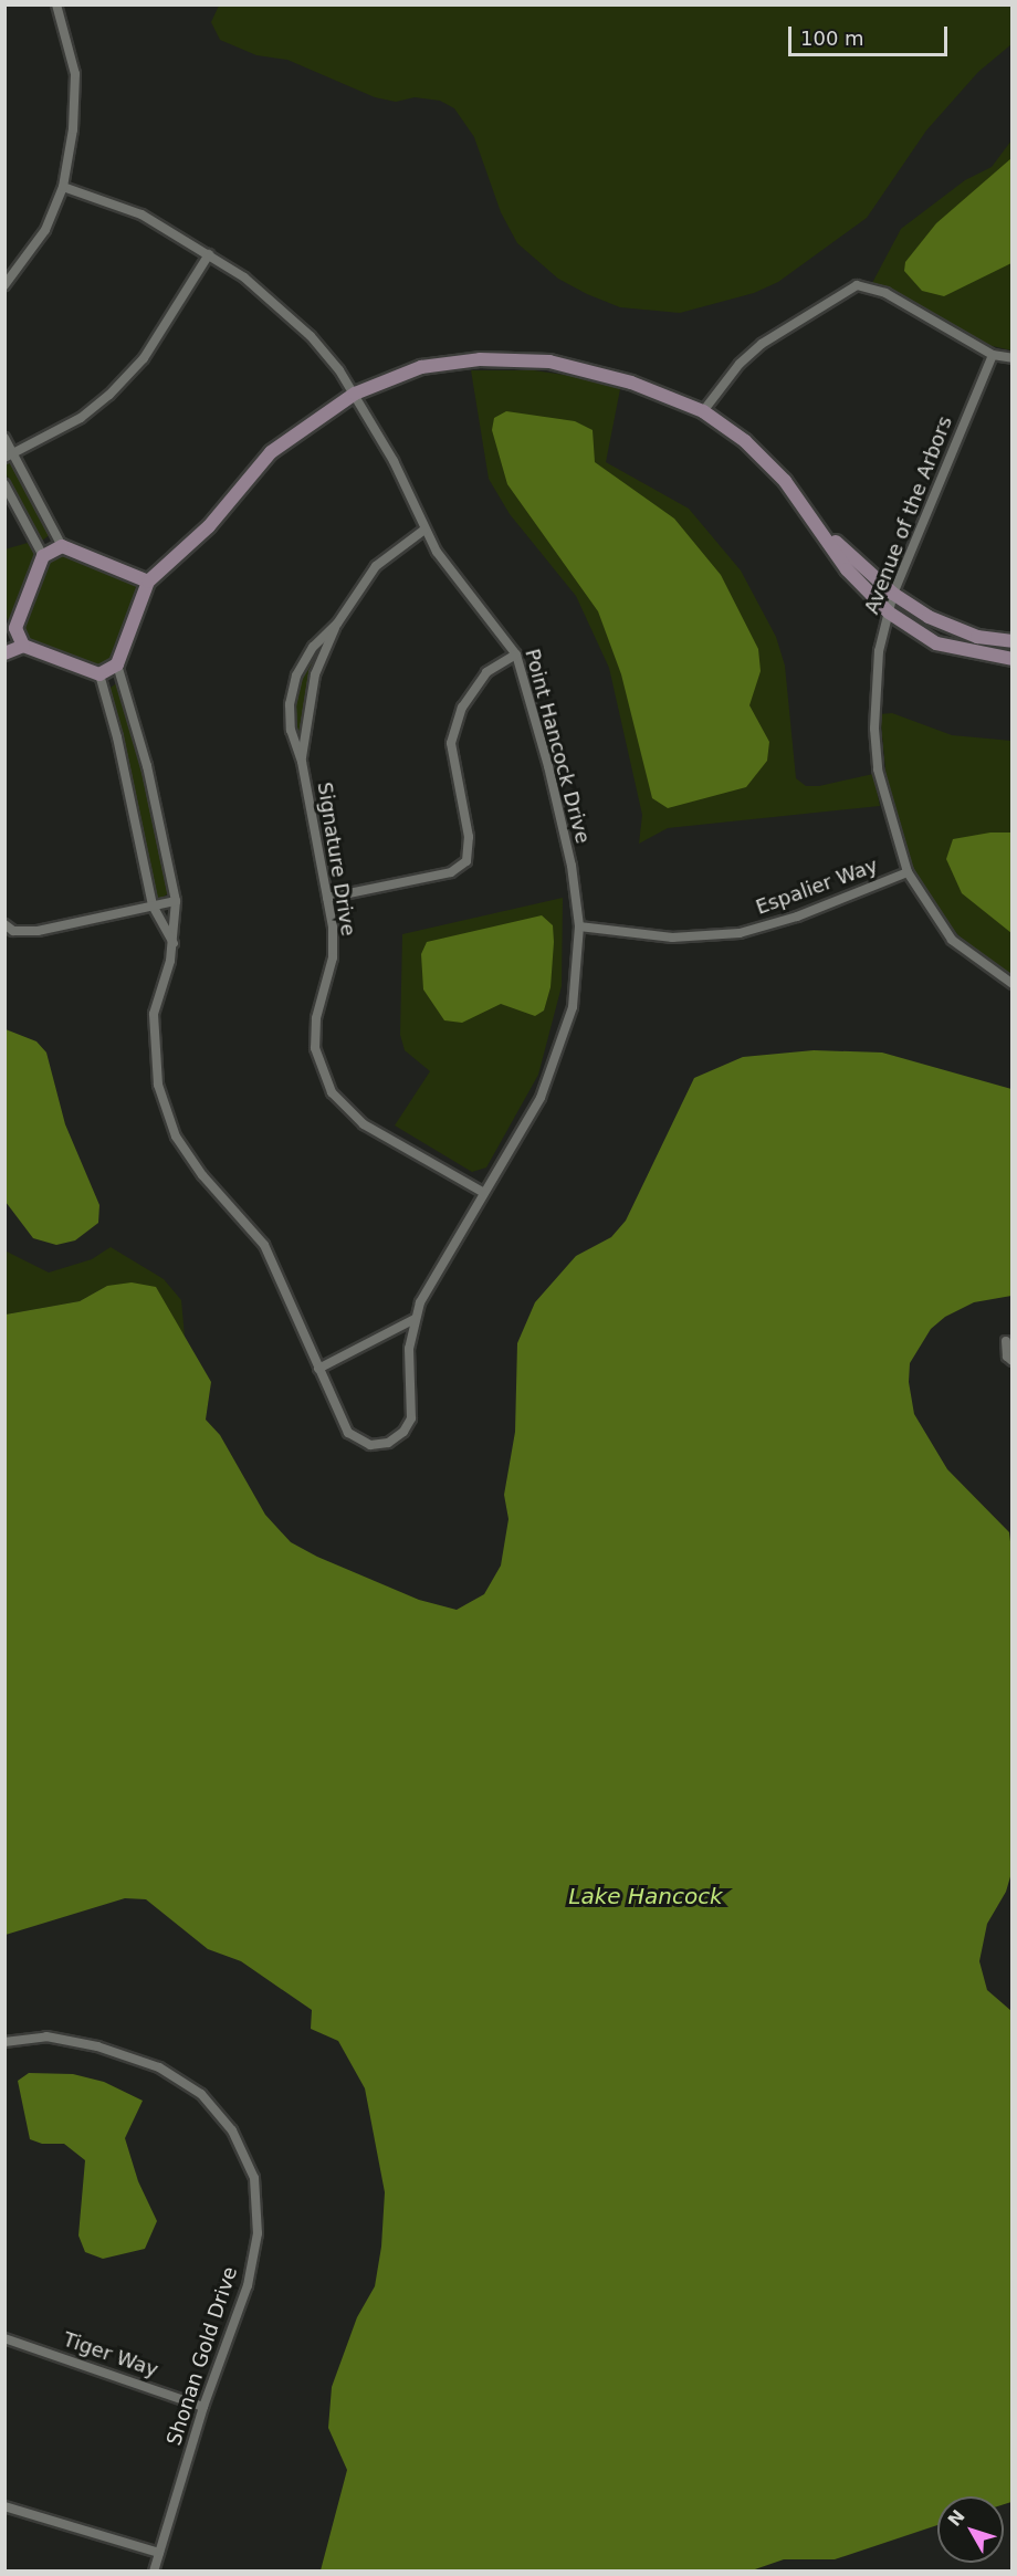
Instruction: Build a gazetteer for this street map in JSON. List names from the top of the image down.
{
  "streets": {
    "street": [
      "Avenue of the Arbors",
      "Point Hancock Drive",
      "Signature Drive",
      "Espalier Way",
      "Tiger Way",
      "Shonan Gold Drive"
    ]
  },
  "crossings": [
    ["Avenue of the Arbors", "Espalier Way"],
    ["Point Hancock Drive", "Signature Drive"],
    ["Point Hancock Drive", "Espalier Way"],
    ["Tiger Way", "Shonan Gold Drive"]
  ],
  "water": ["Lake Hancock"],
  "scale_bar": "100 m",
  "north": "top left"
}
